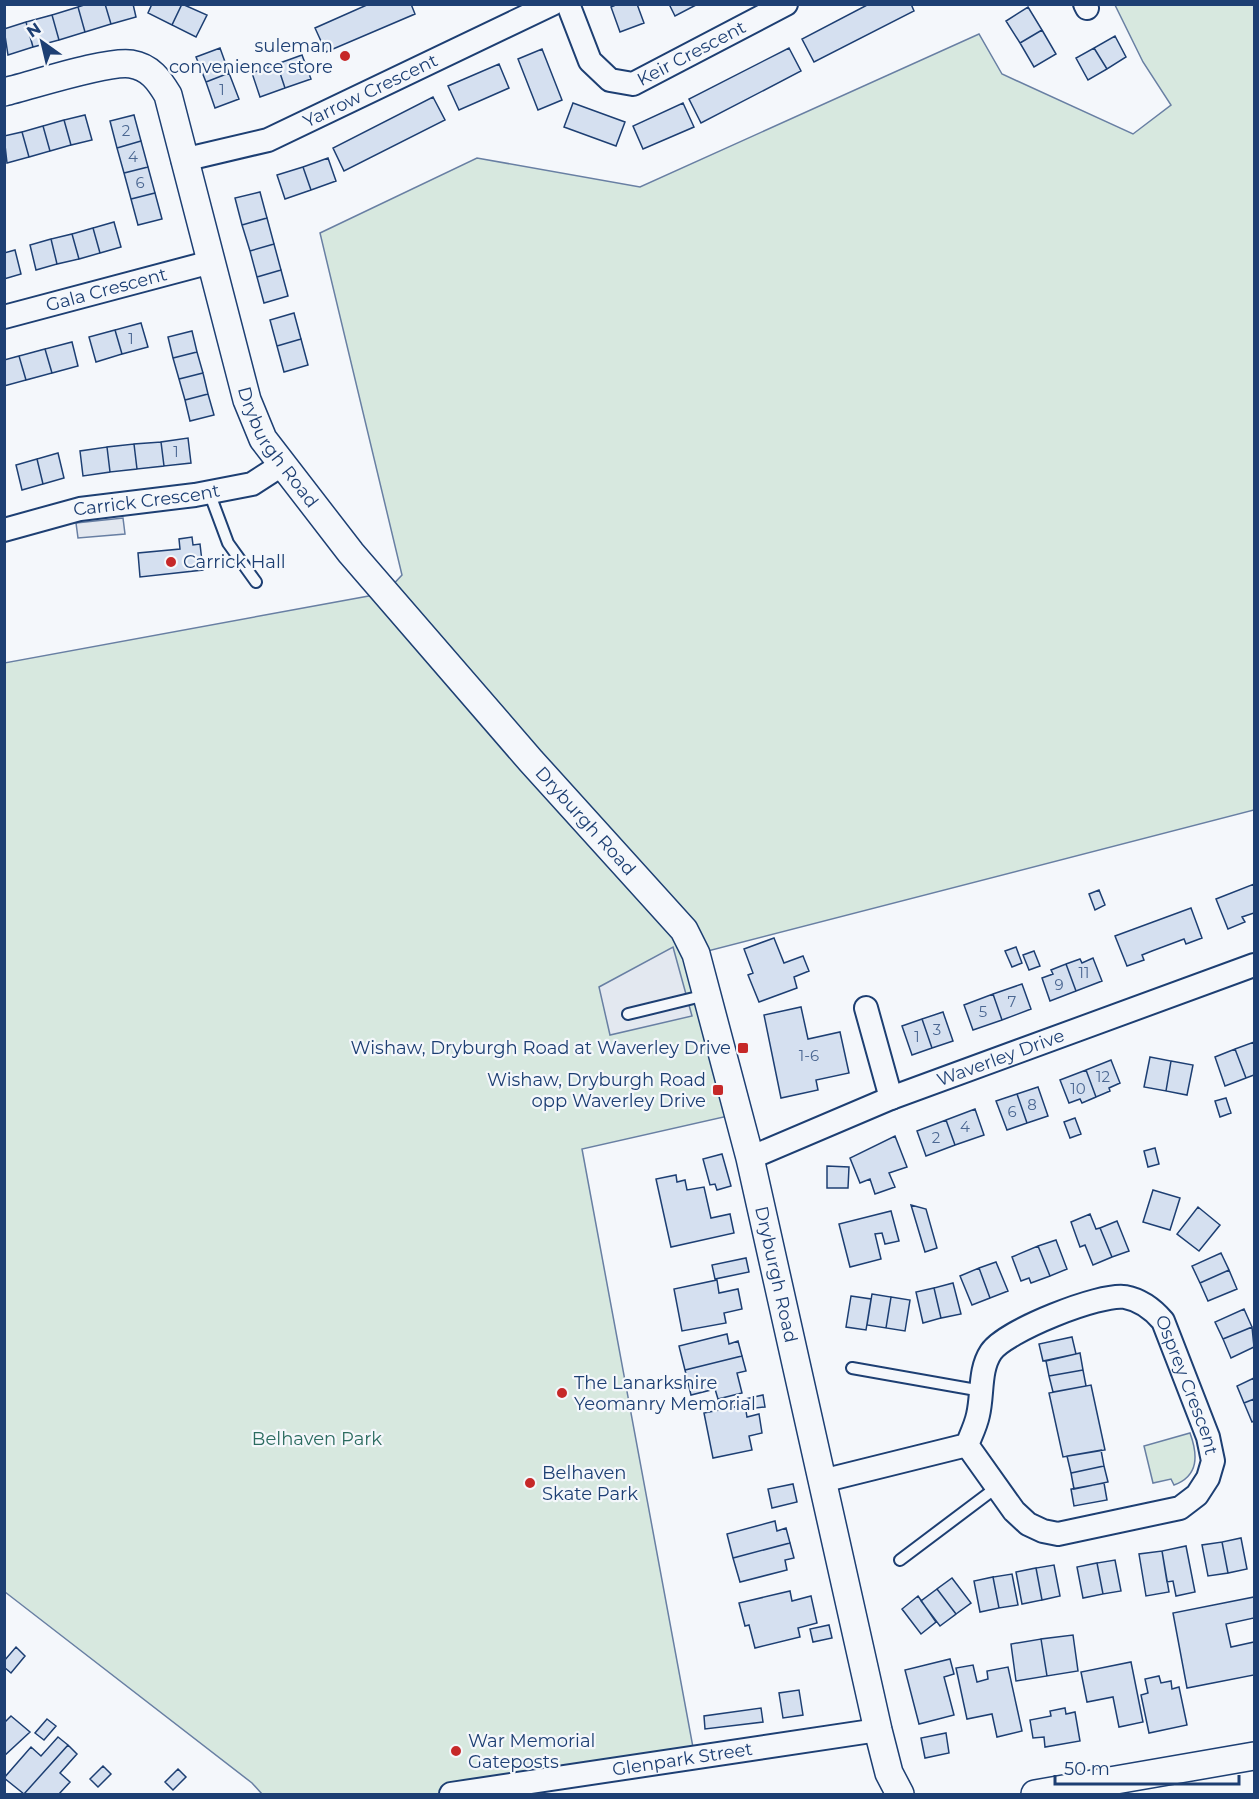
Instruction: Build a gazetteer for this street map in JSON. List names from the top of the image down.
{
  "streets": {
    "street": [
      "Keir Crescent",
      "Yarrow Crescent",
      "Gala Crescent",
      "Dryburgh Road",
      "Carrick Crescent",
      "Waverley Drive",
      "Osprey Crescent",
      "Glenpark Street"
    ]
  },
  "crossings": [
    ["Yarrow Crescent", "Dryburgh Road"],
    ["Gala Crescent", "Dryburgh Road"],
    ["Dryburgh Road", "Carrick Crescent"],
    ["Dryburgh Road", "Waverley Drive"],
    ["Dryburgh Road", "Glenpark Street"]
  ],
  "parks": ["Belhaven Park"],
  "places": {
    "other": [
      "suleman convenience store",
      "Carrick Hall",
      "The Lanarkshire Yeomanry Memorial",
      "Belhaven Skate Park",
      "War Memorial Gateposts"
    ],
    "transit": ["Wishaw, Dryburgh Road at Waverley Drive", "Wishaw, Dryburgh Road opp Waverley Drive"]
  },
  "house_numbers": [
    "1",
    "2",
    "4",
    "6",
    "1",
    "1",
    "11",
    "9",
    "7",
    "5",
    "3",
    "1",
    "1-6",
    "12",
    "10",
    "8",
    "6",
    "4",
    "2"
  ],
  "scale_bar": "50 m",
  "north": "top left"
}
